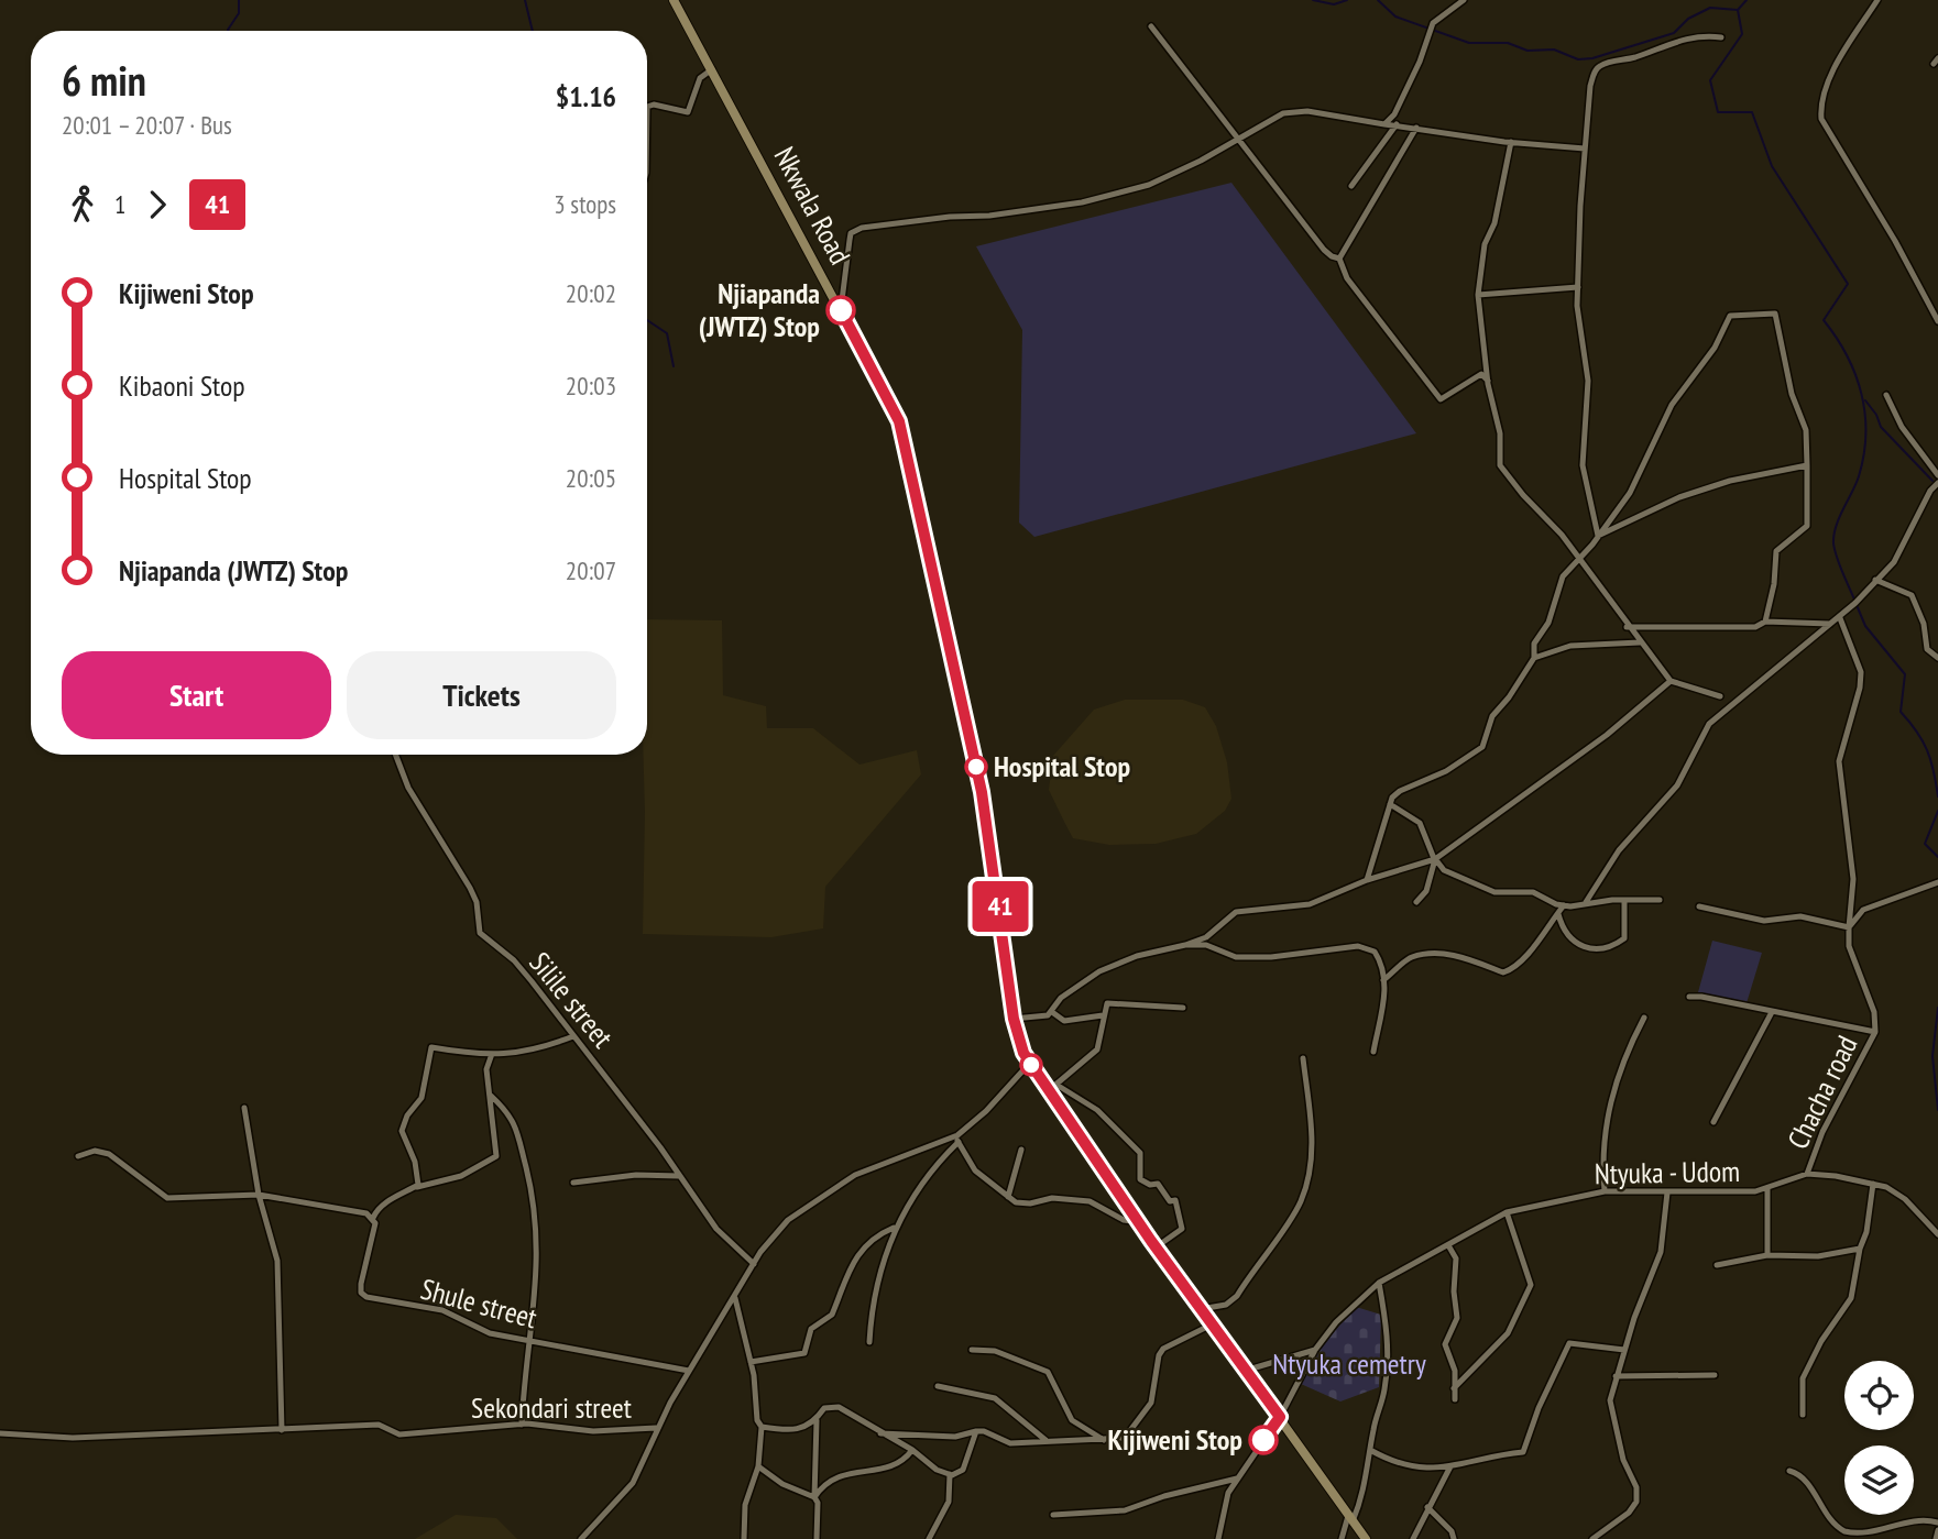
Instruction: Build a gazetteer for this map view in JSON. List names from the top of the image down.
{
  "streets": {
    "street": [
      "Nkwala Road",
      "Silile street",
      "Chacha road",
      "Ntyuka - Udom",
      "Shule street",
      "Sekondari street"
    ]
  },
  "crossings": [
    ["Nkwala Road", "Ntyuka - Udom"],
    ["Chacha road", "Ntyuka - Udom"]
  ],
  "parks": ["Ntyuka cemetry"],
  "places": ["Njiapanda (JWTZ) Stop", "Hospital Stop", "Kijiweni Stop"],
  "lines": ["bus line 41"],
  "page": {
    "on_map": "41",
    "heading": ["6 min", "20:01 – 20:07 · Bus", "$1.16"],
    "legs": ["1", "41", "3 stops"],
    "list": [
      {
        "name": "Kijiweni Stop",
        "value": "20:02"
      },
      {
        "name": "Kibaoni Stop",
        "value": "20:03"
      },
      {
        "name": "Hospital Stop",
        "value": "20:05"
      },
      {
        "name": "Njiapanda (JWTZ) Stop",
        "value": "20:07"
      }
    ],
    "buttons": ["Start", "Tickets"]
  }
}
